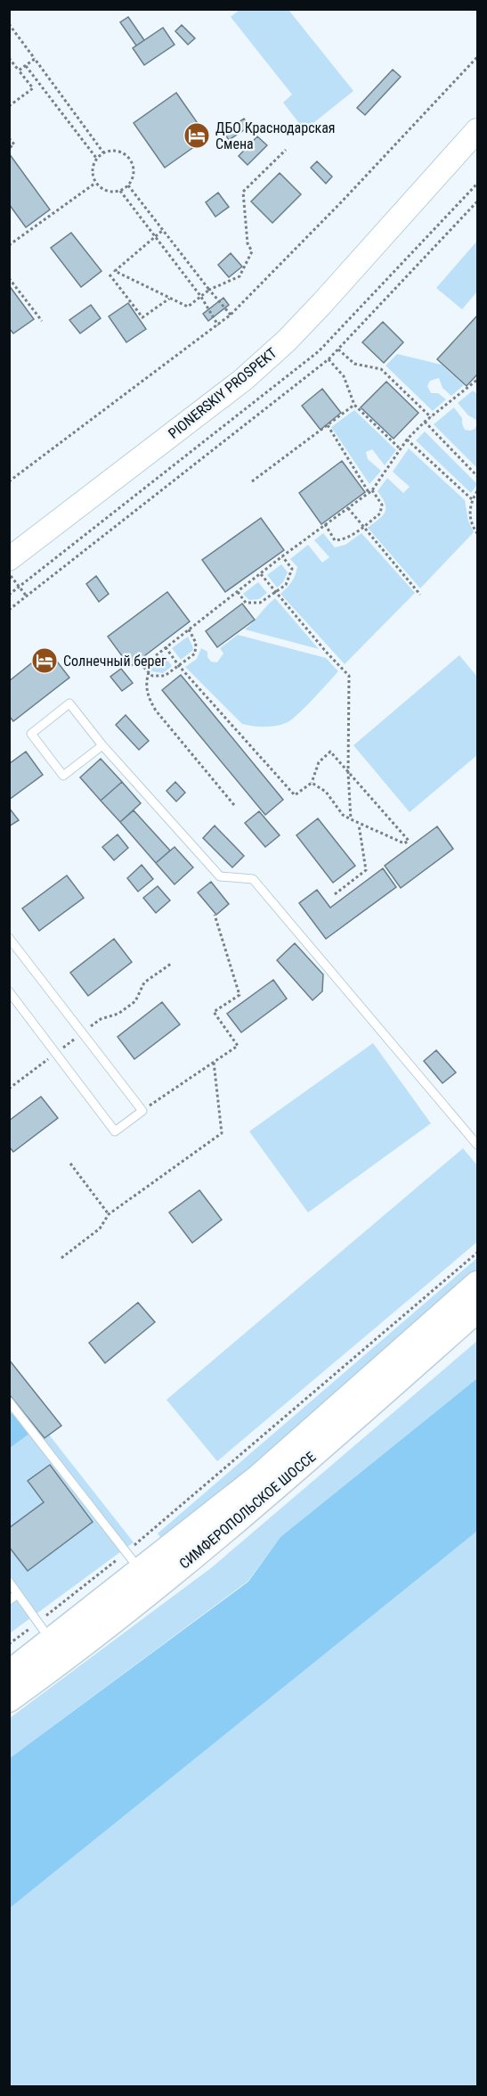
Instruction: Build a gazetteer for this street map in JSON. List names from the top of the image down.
{
  "streets": {
    "main road": ["СИМФЕРОПОЛЬСКОЕ ШОССЕ"],
    "street": ["PIONERSKIY PROSPEKT"]
  },
  "places": {
    "hotel": ["ДБО Краснодарская Смена", "Солнечный берег"]
  }
}
